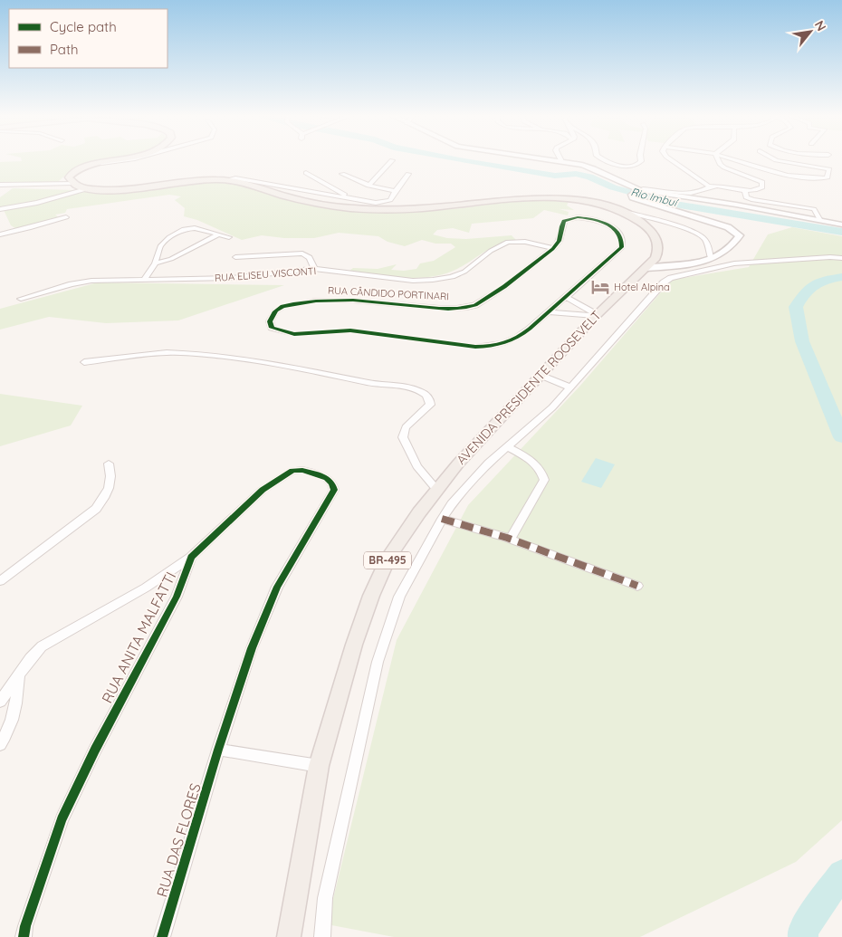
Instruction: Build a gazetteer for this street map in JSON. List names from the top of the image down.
{
  "streets": {
    "main road": ["AVENIDA PRESIDENTE ROOSEVELT", "BR-495"],
    "street": [
      "RUA ELISEU VISCONTI",
      "RUA CÂNDIDO PORTINARI",
      "RUA ANITA MALFATTI",
      "RUA DAS FLORES"
    ]
  },
  "crossings": [
    ["RUA ELISEU VISCONTI", "RUA CÂNDIDO PORTINARI"],
    ["RUA ANITA MALFATTI", "RUA DAS FLORES"]
  ],
  "water": ["Rio Imbuí"],
  "places": {
    "hotel": ["Hotel Alpina"]
  },
  "legend": ["Cycle path", "Path"],
  "north": "top right"
}
